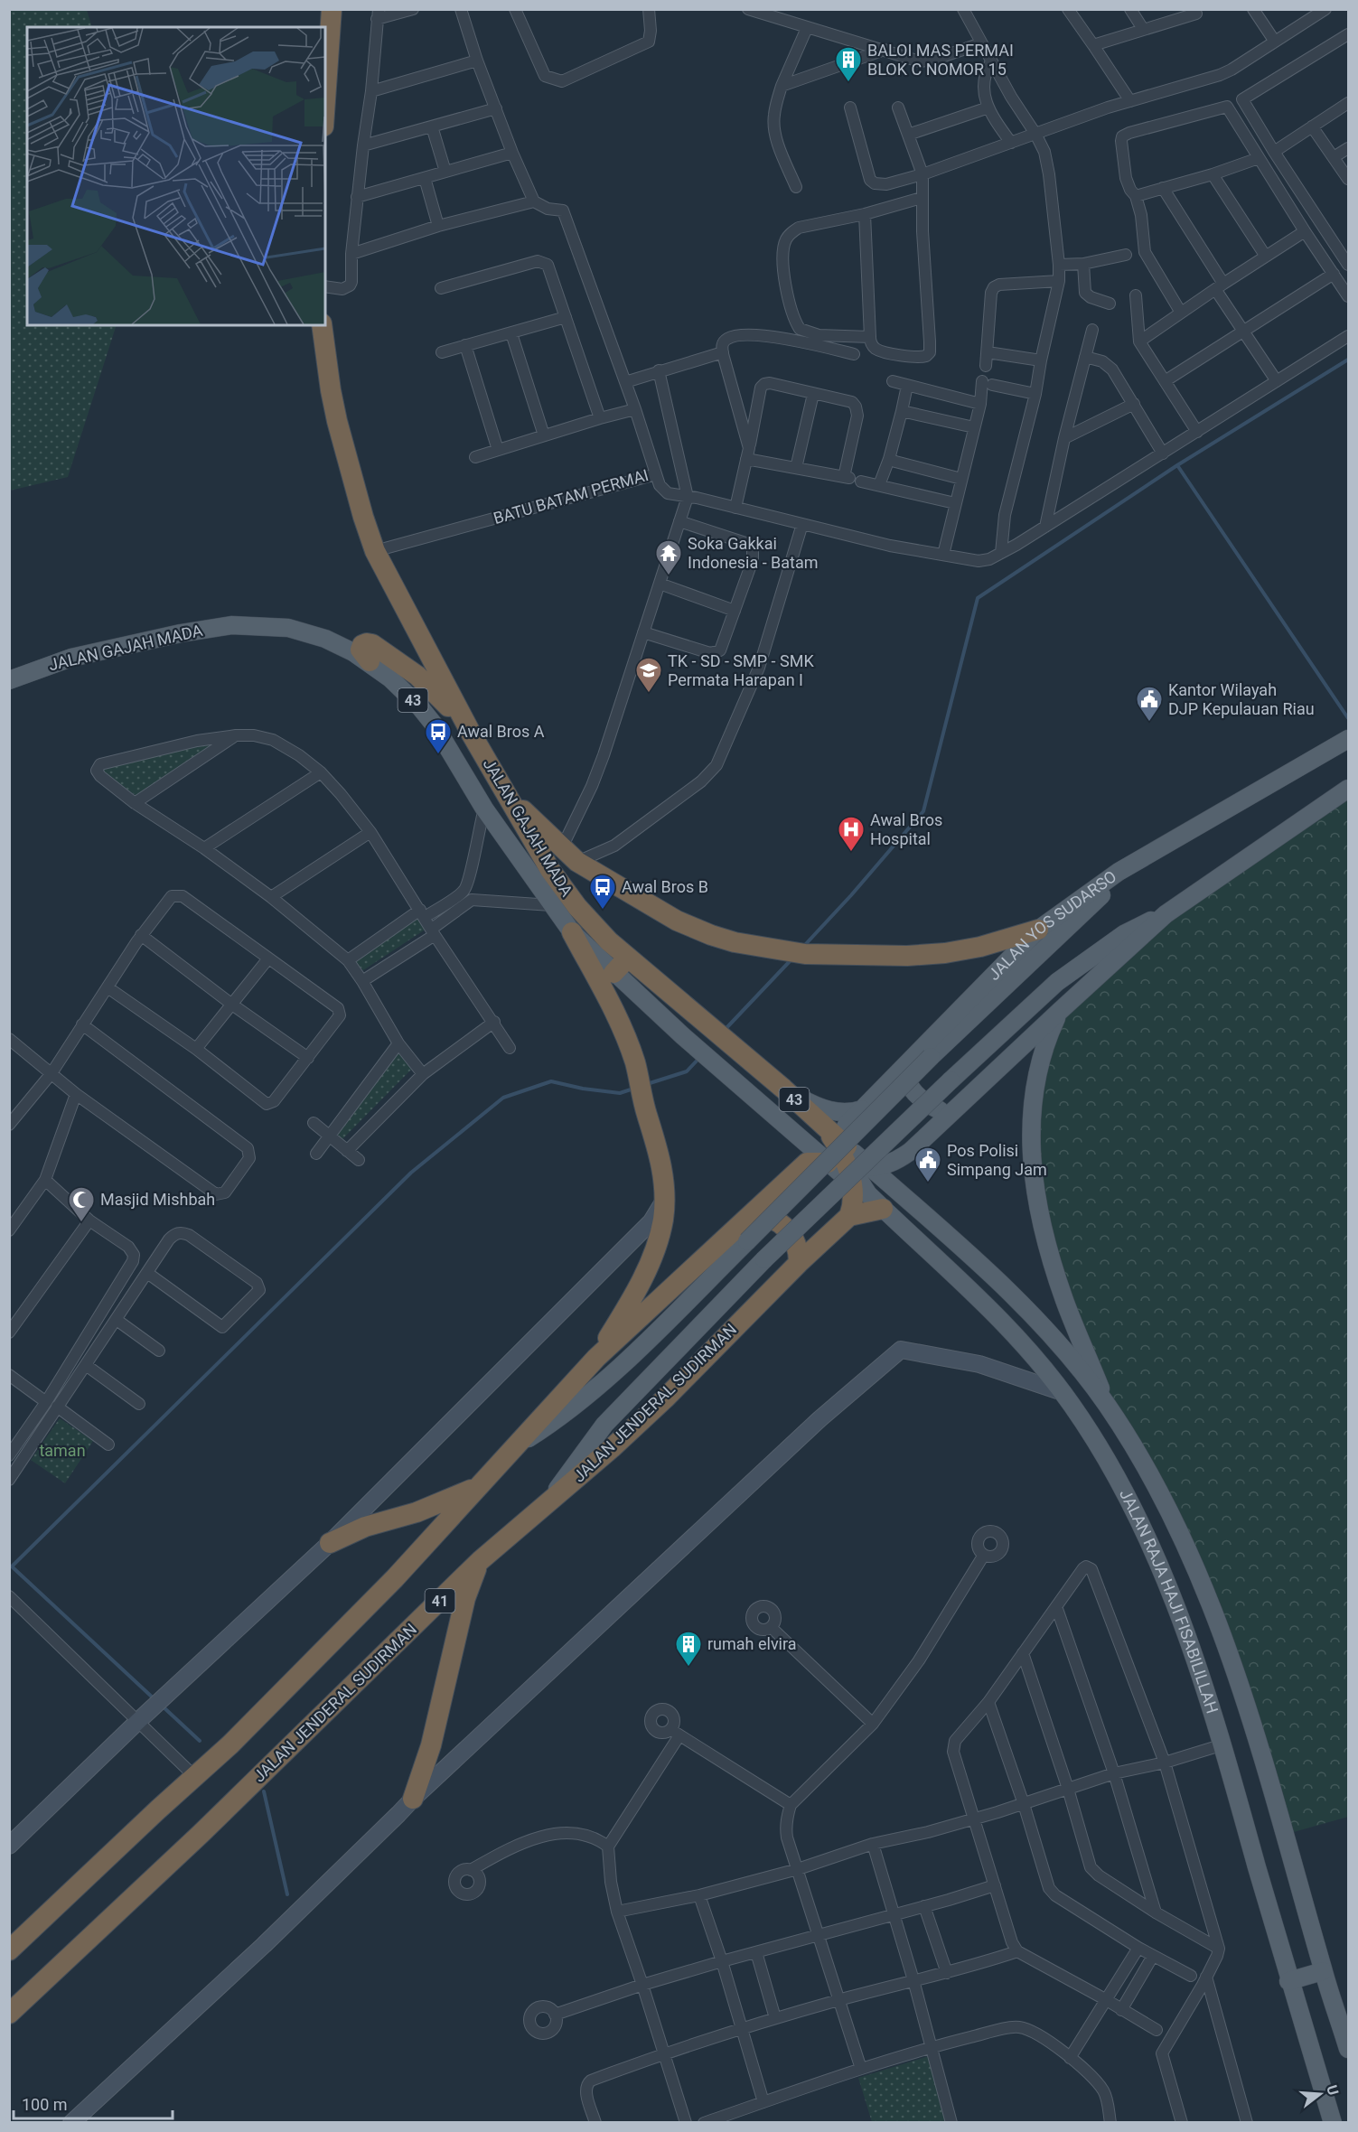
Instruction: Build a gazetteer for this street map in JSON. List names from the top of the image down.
{
  "streets": {
    "highway": [
      "JALAN GAJAH MADA",
      "43",
      "JALAN JENDERAL SUDIRMAN",
      "41"
    ],
    "main road": ["JALAN YOS SUDARSO", "JALAN RAJA HAJI FISABILILLAH"],
    "street": ["BATU BATAM PERMAI"]
  },
  "crossings": [
    ["BATU BATAM PERMAI", "JALAN GAJAH MADA"],
    ["JALAN GAJAH MADA", "JALAN YOS SUDARSO"],
    ["JALAN GAJAH MADA", "JALAN RAJA HAJI FISABILILLAH"],
    ["JALAN YOS SUDARSO", "JALAN RAJA HAJI FISABILILLAH"]
  ],
  "parks": ["taman"],
  "places": {
    "building": ["BALOI MAS PERMAI BLOK C NOMOR 15", "rumah elvira"],
    "temple": ["Soka Gakkai Indonesia - Batam"],
    "school or university": ["TK - SD - SMP - SMK Permata Harapan I"],
    "public building": ["Kantor Wilayah DJP Kepulauan Riau", "Pos Polisi Simpang Jam"],
    "bus stop": ["Awal Bros A", "Awal Bros B"],
    "hospital": ["Awal Bros Hospital"],
    "mosque": ["Masjid Mishbah"]
  },
  "scale_bar": "100 m",
  "north": "right"
}
